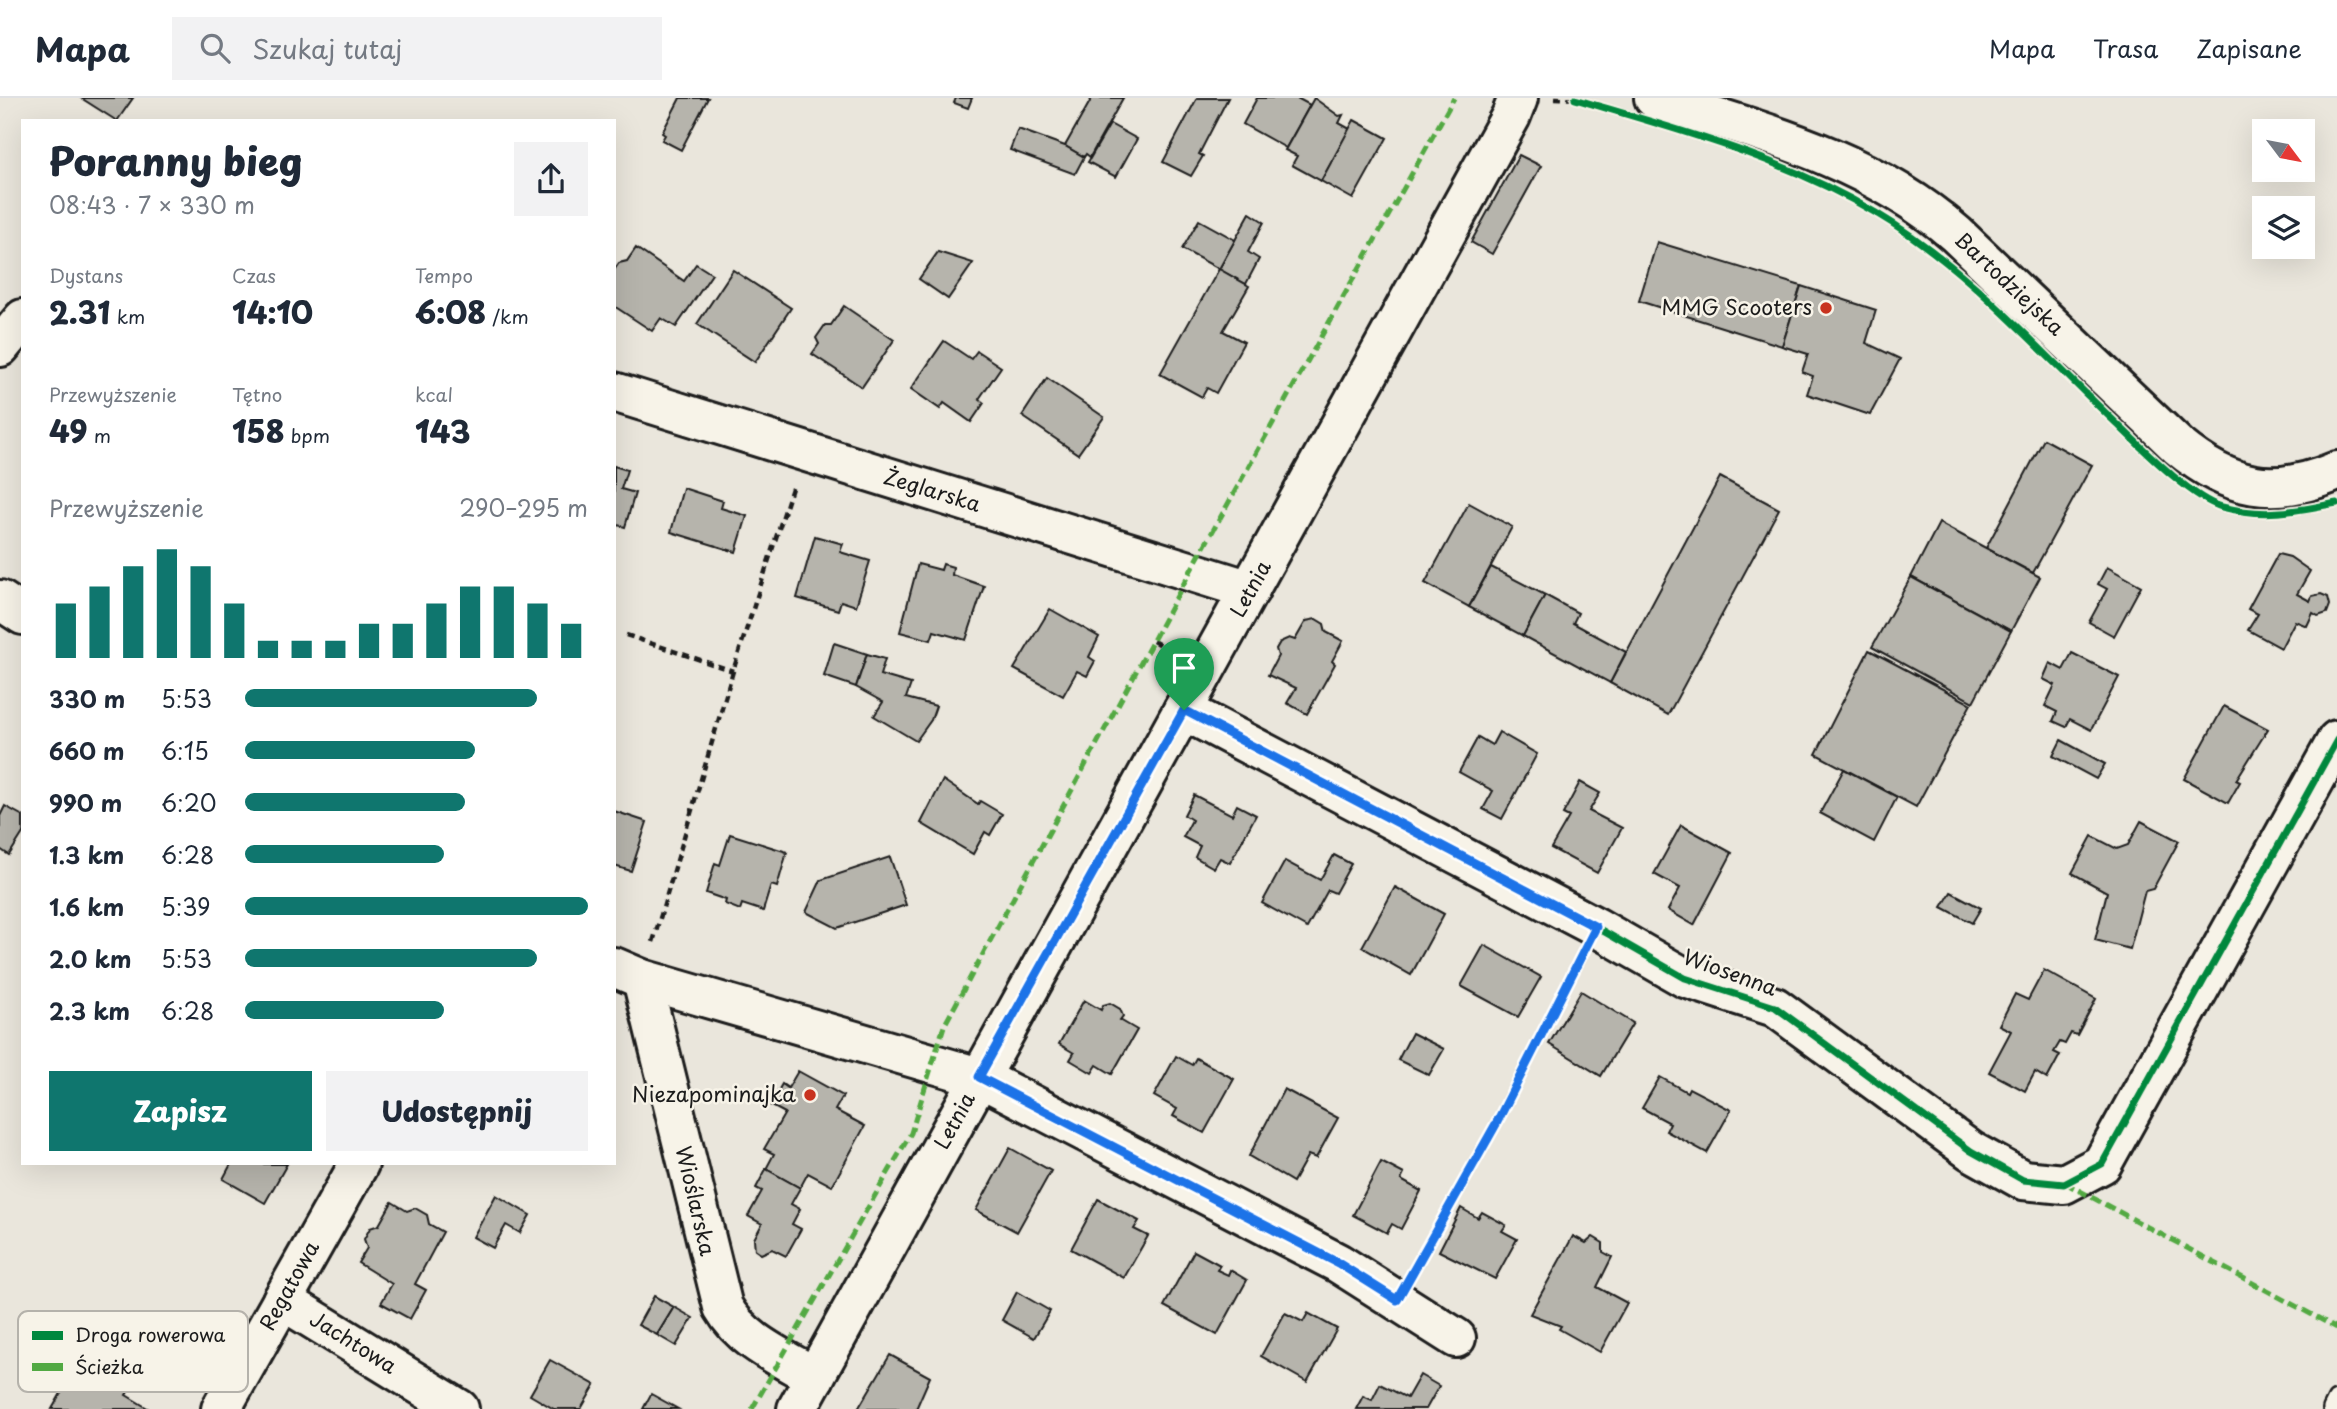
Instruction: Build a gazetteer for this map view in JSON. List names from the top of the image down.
{
  "streets": {
    "street": [
      "Bartodziejska",
      "Żeglarska",
      "Letnia",
      "Wiosenna",
      "Wioślarska",
      "Regatowa",
      "Jachtowa"
    ]
  },
  "crossings": [
    ["Żeglarska", "Letnia"],
    ["Letnia", "Wiosenna"],
    ["Letnia", "Wioślarska"],
    ["Regatowa", "Jachtowa"]
  ],
  "places": ["MMG Scooters", "Niezapominajka"],
  "legend": ["Droga rowerowa", "Ścieżka"],
  "north": "bottom right",
  "page": {
    "header": "Mapa",
    "search": "Szukaj tutaj",
    "nav": ["Mapa", "Trasa", "Zapisane"],
    "heading": ["Poranny bieg", "08:43 · 7 × 330 m"],
    "stats": [
      ["Dystans", "2.31 km"],
      ["Czas", "14:10"],
      ["Tempo", "6:08 /km"],
      ["Przewyższenie", "49 m"],
      ["Tętno", "158 bpm"],
      ["kcal", "143"]
    ],
    "chart": ["Przewyższenie", "290–295 m"],
    "list": [
      {
        "name": "330 m",
        "note": "5:53"
      },
      {
        "name": "660 m",
        "note": "6:15"
      },
      {
        "name": "990 m",
        "note": "6:20"
      },
      {
        "name": "1.3 km",
        "note": "6:28"
      },
      {
        "name": "1.6 km",
        "note": "5:39"
      },
      {
        "name": "2.0 km",
        "note": "5:53"
      },
      {
        "name": "2.3 km",
        "note": "6:28"
      }
    ],
    "buttons": ["Zapisz", "Udostępnij"]
  }
}
